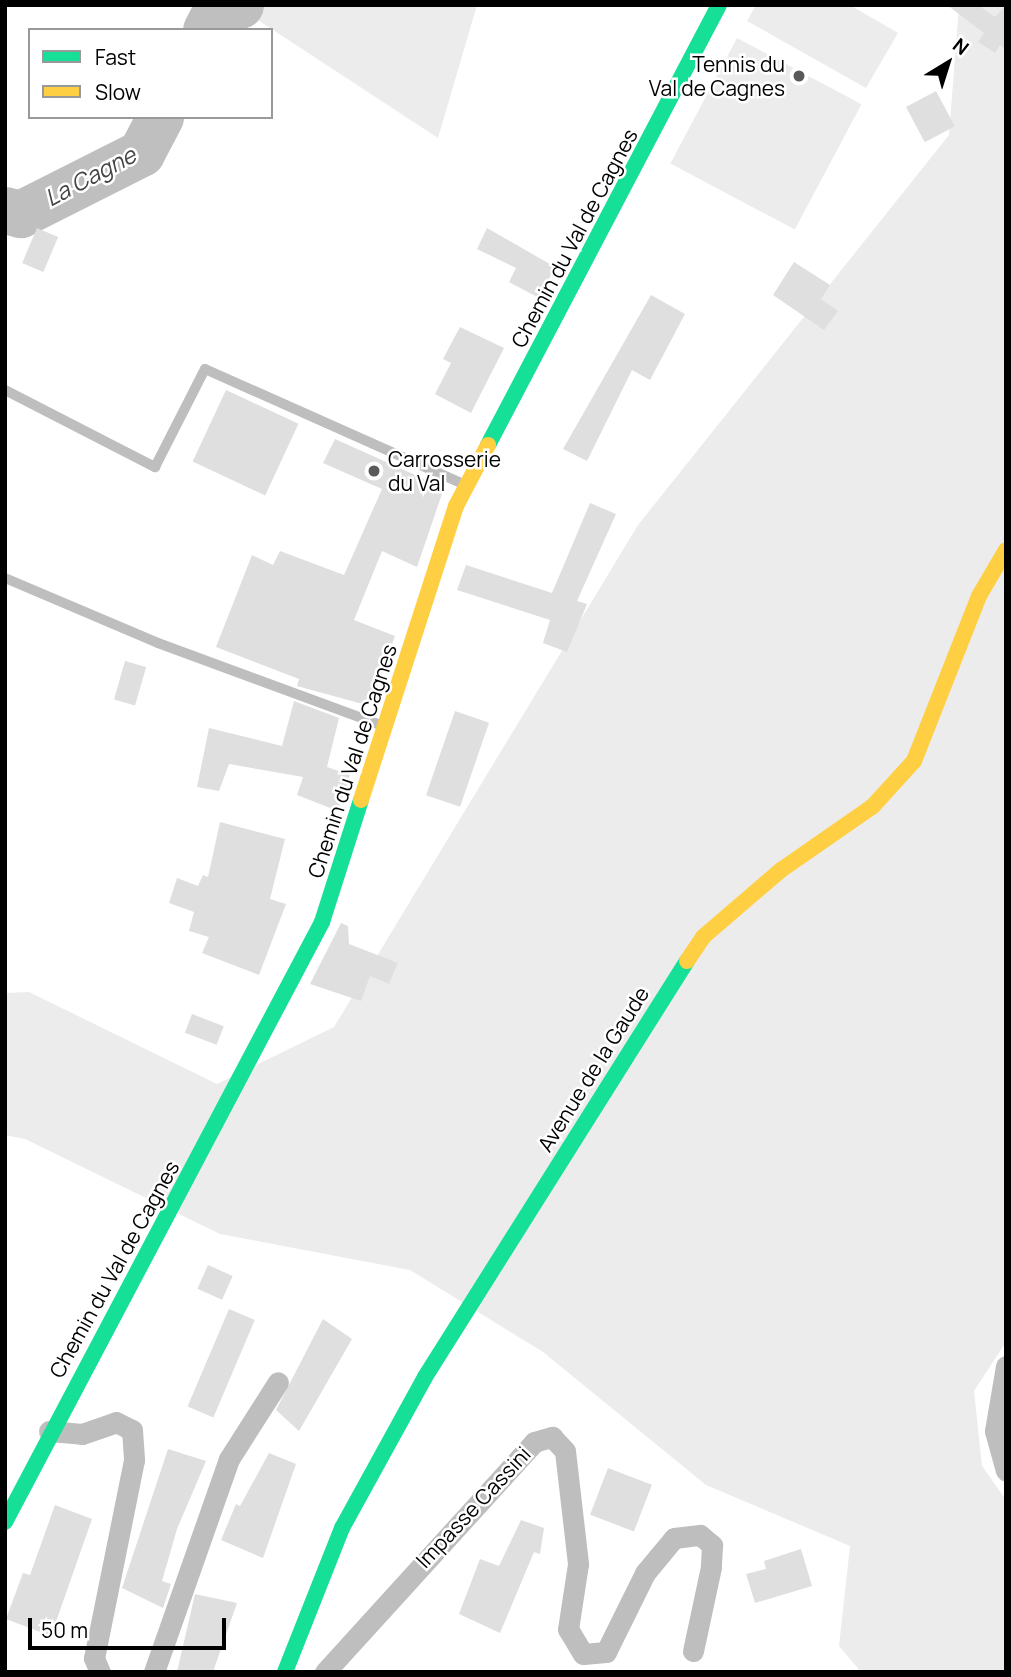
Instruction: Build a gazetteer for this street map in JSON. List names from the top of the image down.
{
  "streets": {
    "street": ["Chemin du Val de Cagnes", "Avenue de la Gaude", "Impasse Cassini"]
  },
  "water": ["La Cagne"],
  "places": ["Tennis du Val de Cagnes", "Carrosserie du Val"],
  "legend": ["Fast", "Slow"],
  "scale_bar": "50 m",
  "north": "top right"
}
